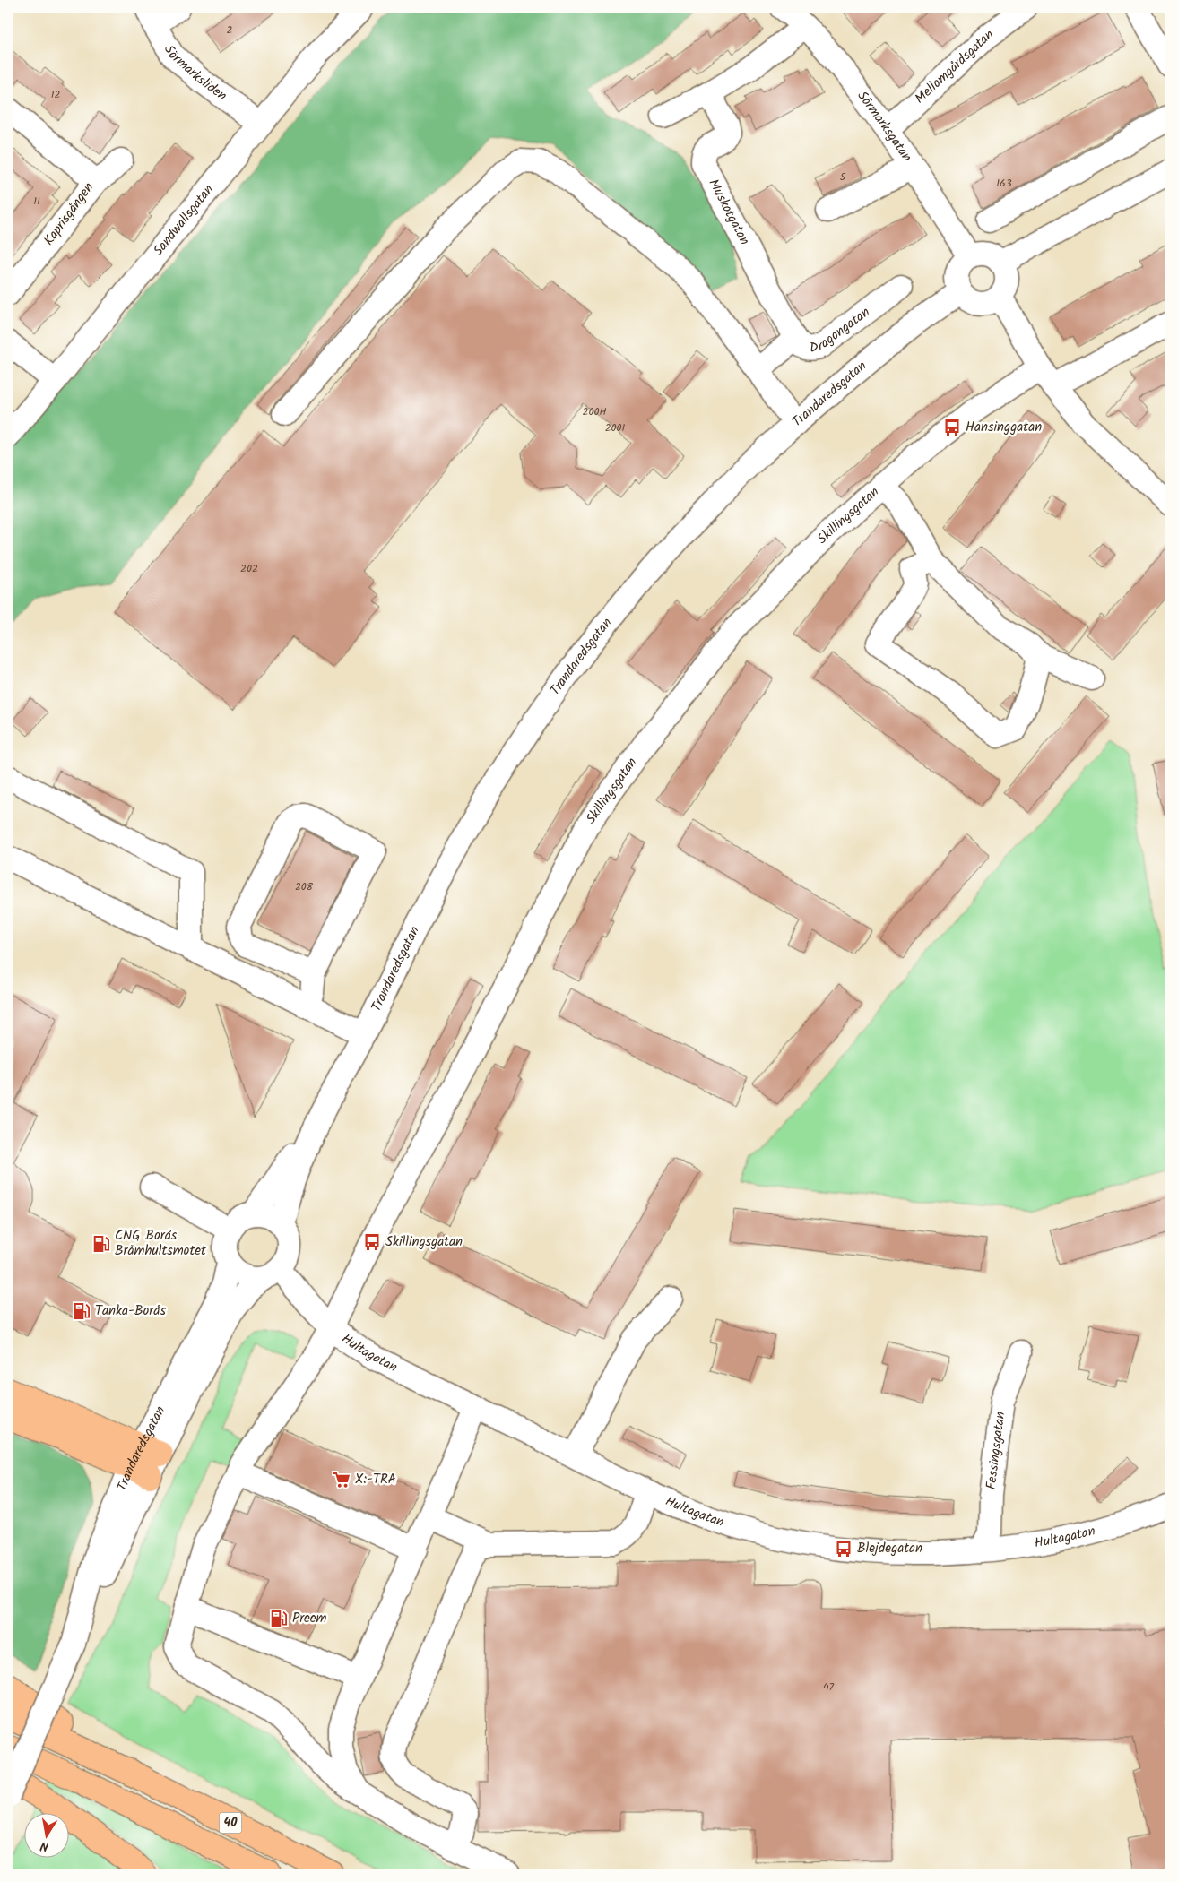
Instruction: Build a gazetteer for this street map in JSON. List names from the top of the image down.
{
  "streets": {
    "highway": ["40"],
    "street": [
      "Mellomgårdsgatan",
      "Sörmarksliden",
      "Sörmarksgatan",
      "Muskotgatan",
      "Kaprisgången",
      "Sandwallsgatan",
      "Dragongatan",
      "Trandaredsgatan",
      "Skillingsgatan",
      "Hultagatan",
      "Fessingsgatan"
    ]
  },
  "crossings": [
    ["Mellomgårdsgatan", "Sörmarksgatan"],
    ["Sörmarksliden", "Sandwallsgatan"],
    ["Sörmarksgatan", "Trandaredsgatan"],
    ["Muskotgatan", "Dragongatan"],
    ["Trandaredsgatan", "Hultagatan"],
    ["Skillingsgatan", "Hultagatan"],
    ["Hultagatan", "Fessingsgatan"]
  ],
  "places": {
    "bus stop": ["Hansinggatan", "Skillingsgatan", "Blejdegatan"],
    "fuel station": ["CNG Borås Brämhultsmotet", "Tanka-Borås", "Preem"],
    "supermarket": ["X:-TRA"]
  },
  "house_numbers": [
    "2",
    "12",
    "5",
    "163",
    "11",
    "200H",
    "200I",
    "202",
    "208",
    "47"
  ],
  "north": "bottom"
}
